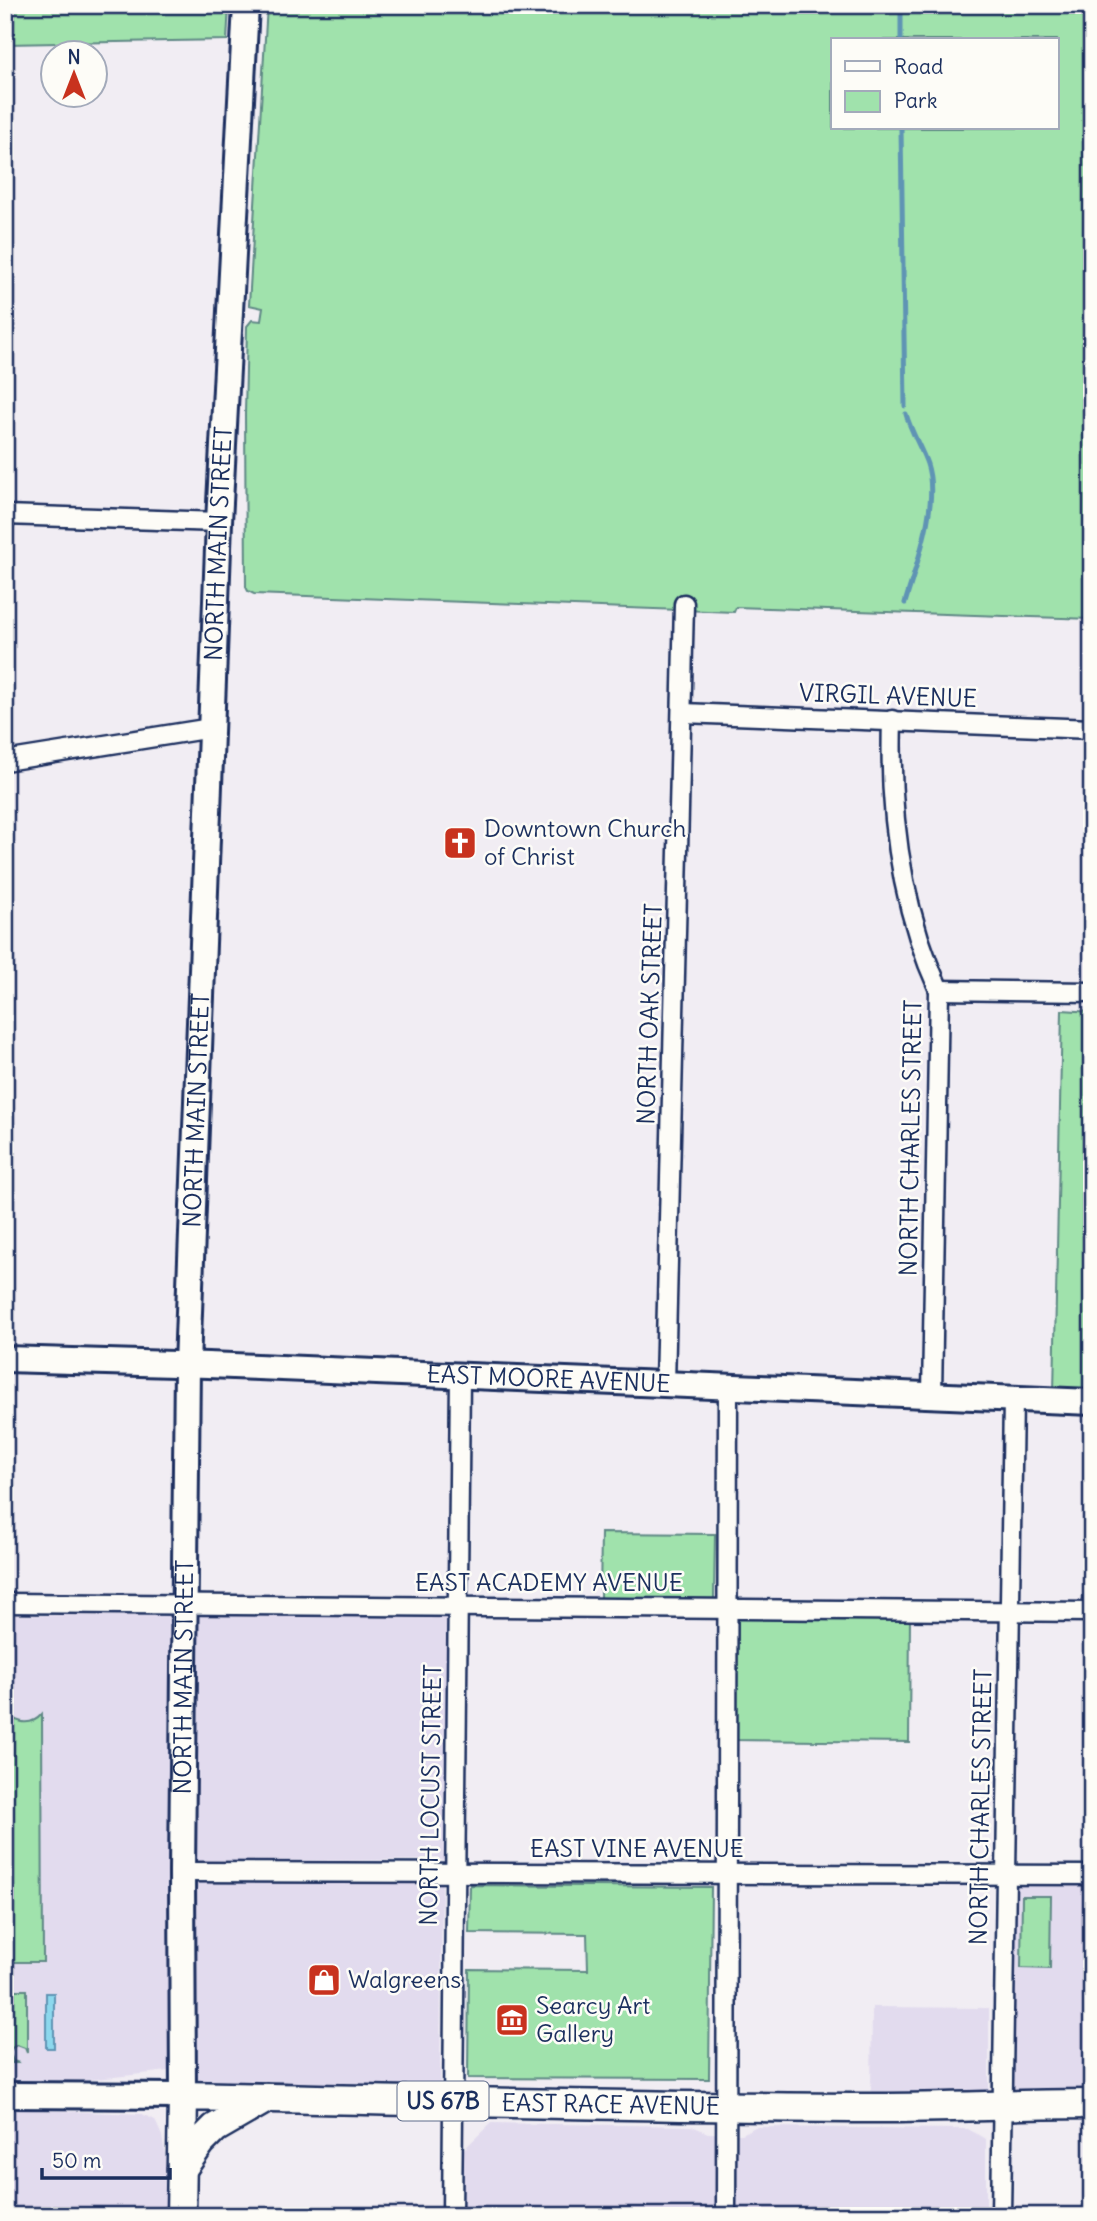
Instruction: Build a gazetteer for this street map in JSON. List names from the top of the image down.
{
  "streets": {
    "main road": ["NORTH MAIN STREET", "US 67B", "EAST RACE AVENUE"],
    "street": [
      "VIRGIL AVENUE",
      "NORTH OAK STREET",
      "NORTH CHARLES STREET",
      "EAST MOORE AVENUE",
      "EAST ACADEMY AVENUE",
      "NORTH LOCUST STREET",
      "EAST VINE AVENUE"
    ]
  },
  "crossings": [
    ["NORTH MAIN STREET", "EAST MOORE AVENUE"],
    ["NORTH MAIN STREET", "EAST ACADEMY AVENUE"],
    ["NORTH MAIN STREET", "EAST VINE AVENUE"],
    ["NORTH MAIN STREET", "EAST RACE AVENUE"],
    ["VIRGIL AVENUE", "NORTH OAK STREET"],
    ["VIRGIL AVENUE", "NORTH CHARLES STREET"],
    ["NORTH OAK STREET", "EAST MOORE AVENUE"],
    ["NORTH CHARLES STREET", "EAST MOORE AVENUE"],
    ["NORTH CHARLES STREET", "EAST ACADEMY AVENUE"],
    ["NORTH CHARLES STREET", "EAST VINE AVENUE"],
    ["NORTH CHARLES STREET", "EAST RACE AVENUE"],
    ["EAST MOORE AVENUE", "NORTH LOCUST STREET"],
    ["EAST ACADEMY AVENUE", "NORTH LOCUST STREET"],
    ["NORTH LOCUST STREET", "EAST VINE AVENUE"],
    ["NORTH LOCUST STREET", "EAST RACE AVENUE"]
  ],
  "places": {
    "church": ["Downtown Church of Christ"],
    "shop": ["Walgreens"],
    "museum": ["Searcy Art Gallery"]
  },
  "legend": ["Road", "Park"],
  "scale_bar": "50 m",
  "north": "top"
}
